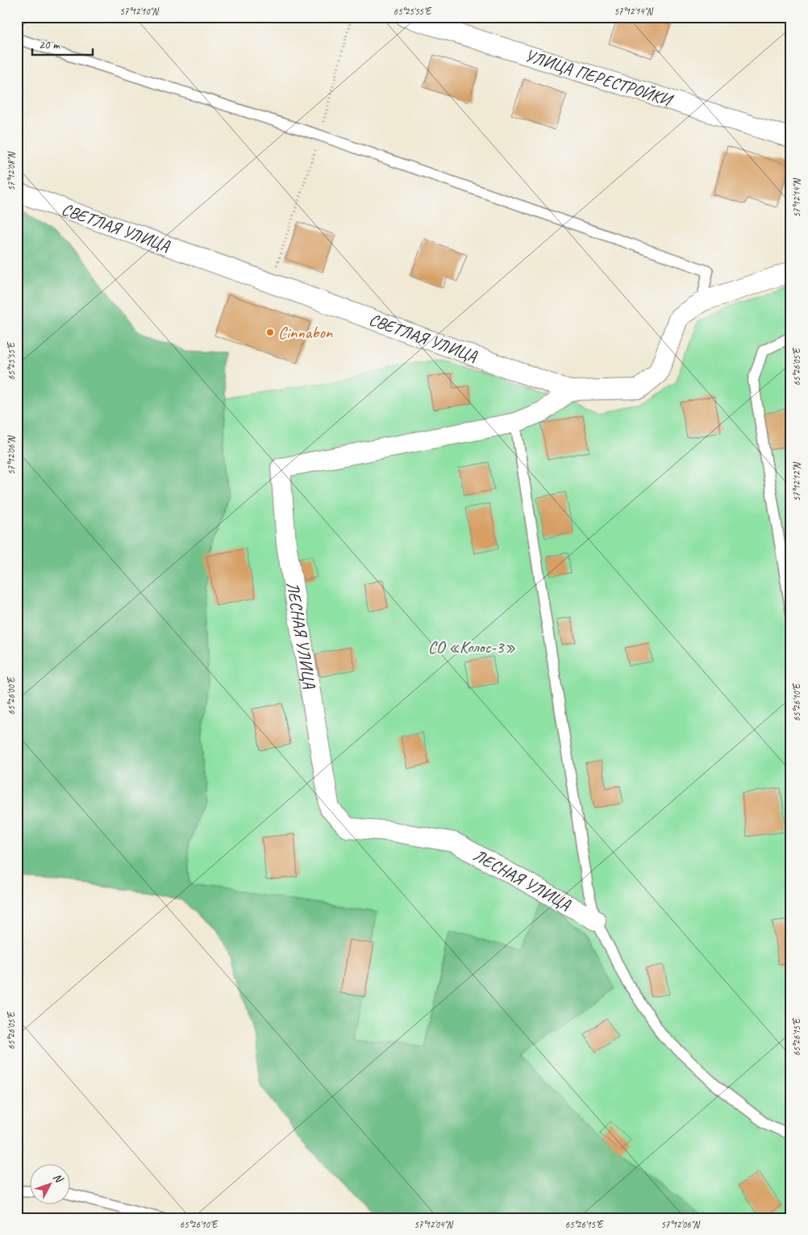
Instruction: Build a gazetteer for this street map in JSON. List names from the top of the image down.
{
  "streets": {
    "street": ["УЛИЦА ПЕРЕСТРОЙКИ", "СВЕТЛАЯ УЛИЦА", "ЛЕСНАЯ УЛИЦА"]
  },
  "crossings": [
    ["СВЕТЛАЯ УЛИЦА", "ЛЕСНАЯ УЛИЦА"]
  ],
  "parks": ["СО «Колос-3»"],
  "places": ["Cinnabon"],
  "scale_bar": "20 m",
  "north": "top right",
  "coordinates": [
    "57°12'10\"N",
    "65°25'55\"E",
    "57°12'14\"N",
    "57°12'08\"N",
    "65°26'05\"E",
    "57°12'06\"N",
    "57°12'12\"N",
    "65°26'00\"E",
    "65°26'10\"E",
    "65°26'15\"E",
    "57°12'04\"N"
  ]
}
